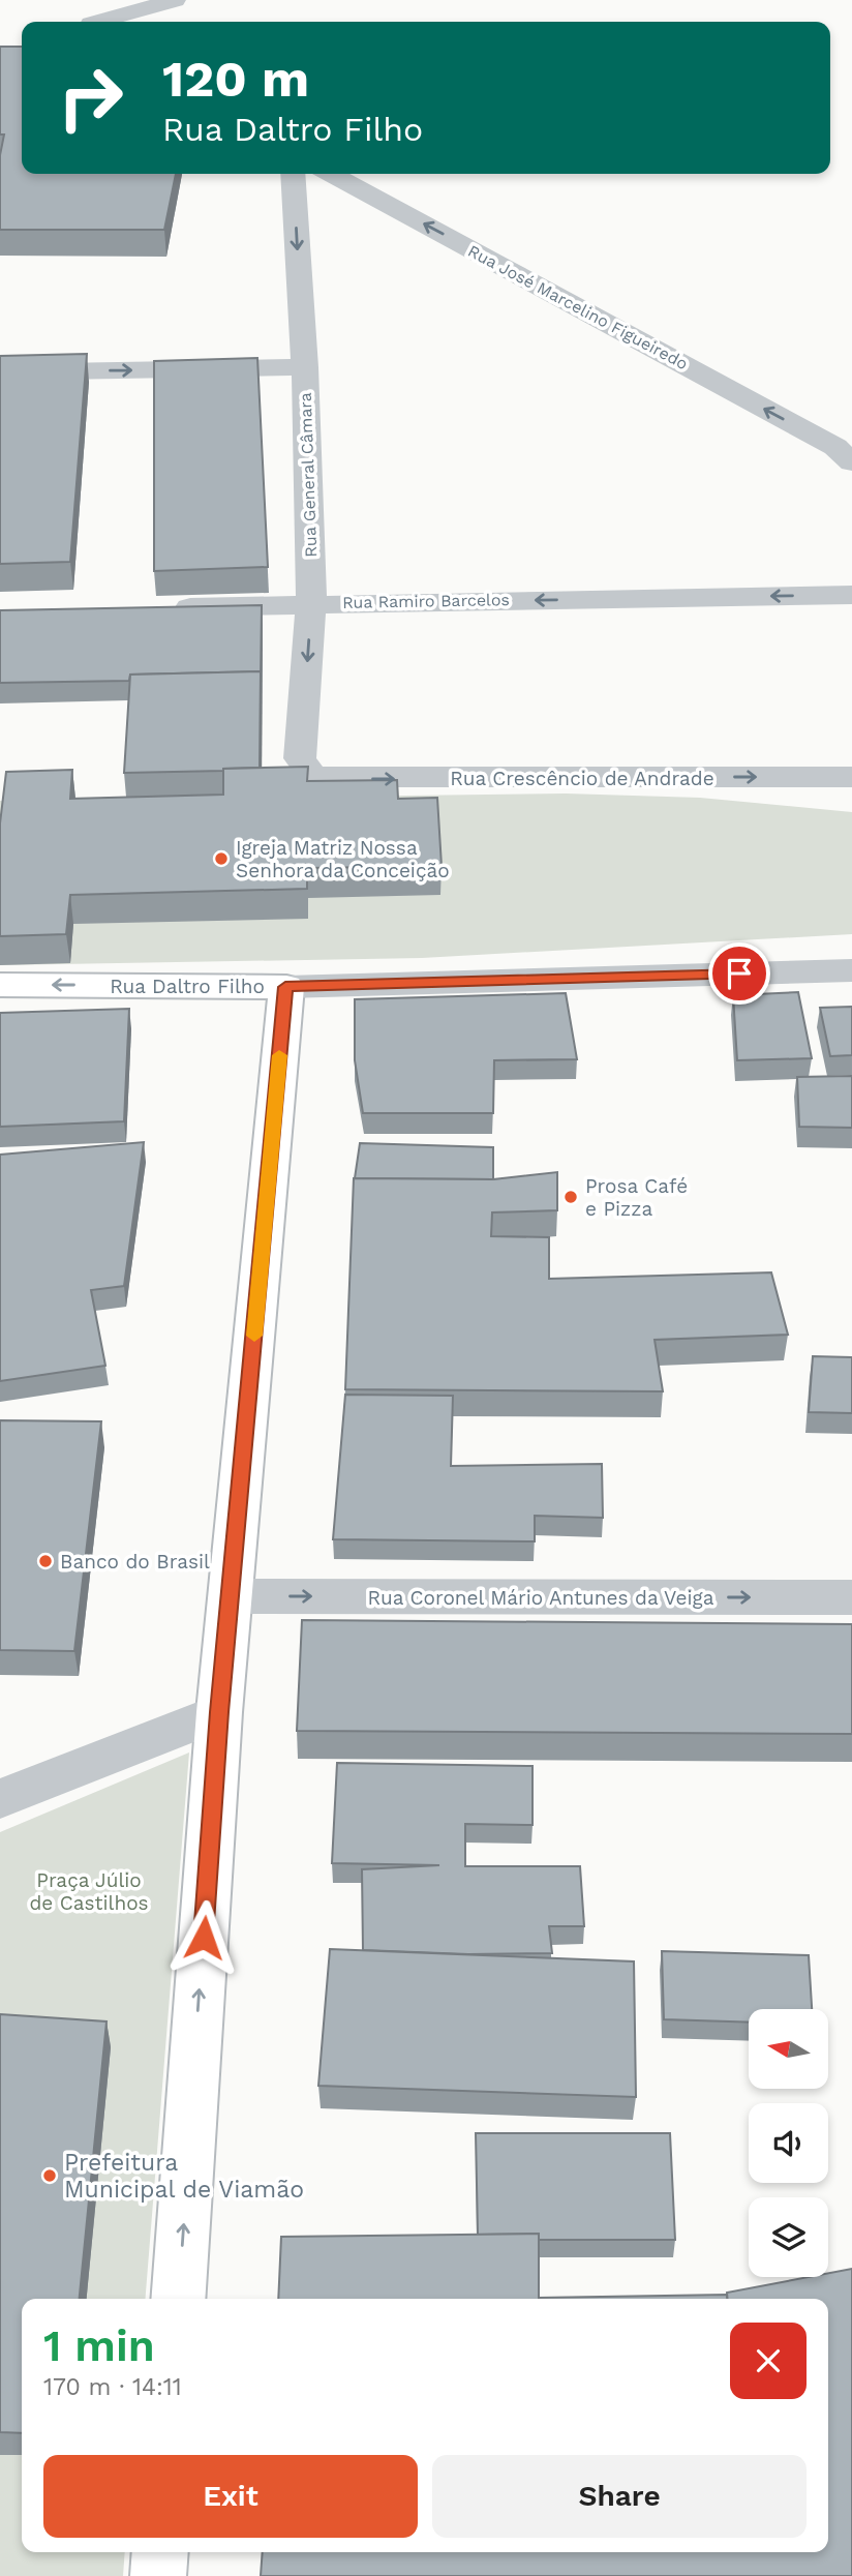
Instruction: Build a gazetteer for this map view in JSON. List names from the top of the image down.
{
  "streets": {
    "main road": ["Rua Daltro Filho"],
    "street": [
      "Rua José Marcelino Figueiredo",
      "Rua General Câmara",
      "Rua Ramiro Barcelos",
      "Rua Crescêncio de Andrade",
      "Rua Coronel Mário Antunes da Veiga"
    ]
  },
  "crossings": [
    ["Rua General Câmara", "Rua Ramiro Barcelos"],
    ["Rua General Câmara", "Rua Crescêncio de Andrade"]
  ],
  "one_way": [
    "Rua José Marcelino Figueiredo",
    "Rua General Câmara",
    "Rua Ramiro Barcelos",
    "Rua Crescêncio de Andrade",
    "Rua Coronel Mário Antunes da Veiga"
  ],
  "parks": ["Praça Júlio de Castilhos"],
  "places": [
    "Igreja Matriz Nossa Senhora da Conceição",
    "Prosa Café e Pizza",
    "Banco do Brasil",
    "Prefeitura Municipal de Viamão"
  ],
  "north": "left",
  "page": {
    "turn": ["120 m", "Rua Daltro Filho"],
    "heading": ["1 min", "170 m · 14:11"],
    "buttons": ["Exit", "Share"]
  }
}
